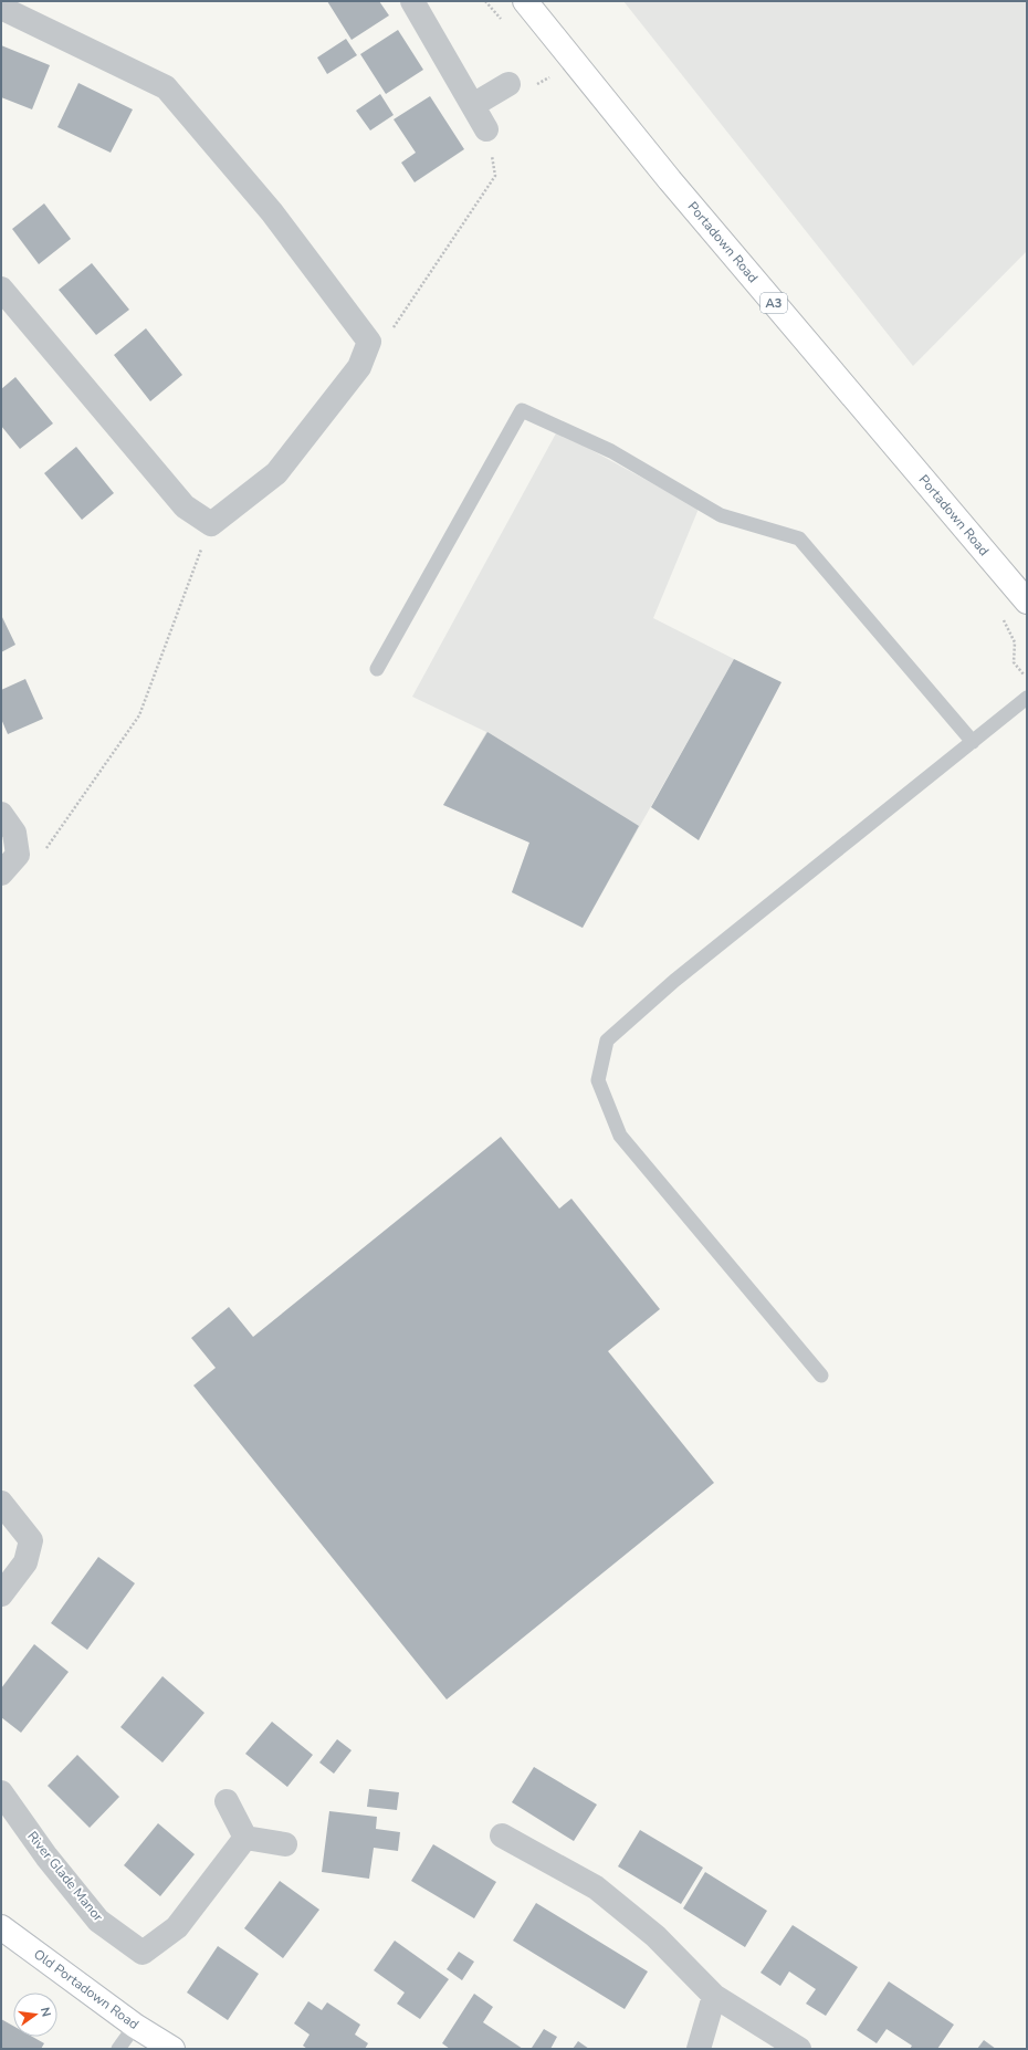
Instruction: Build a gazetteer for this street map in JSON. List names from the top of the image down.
{
  "streets": {
    "main road": ["Portadown Road", "A3", "Old Portadown Road"],
    "street": ["River Glade Manor"]
  },
  "north": "right"
}
